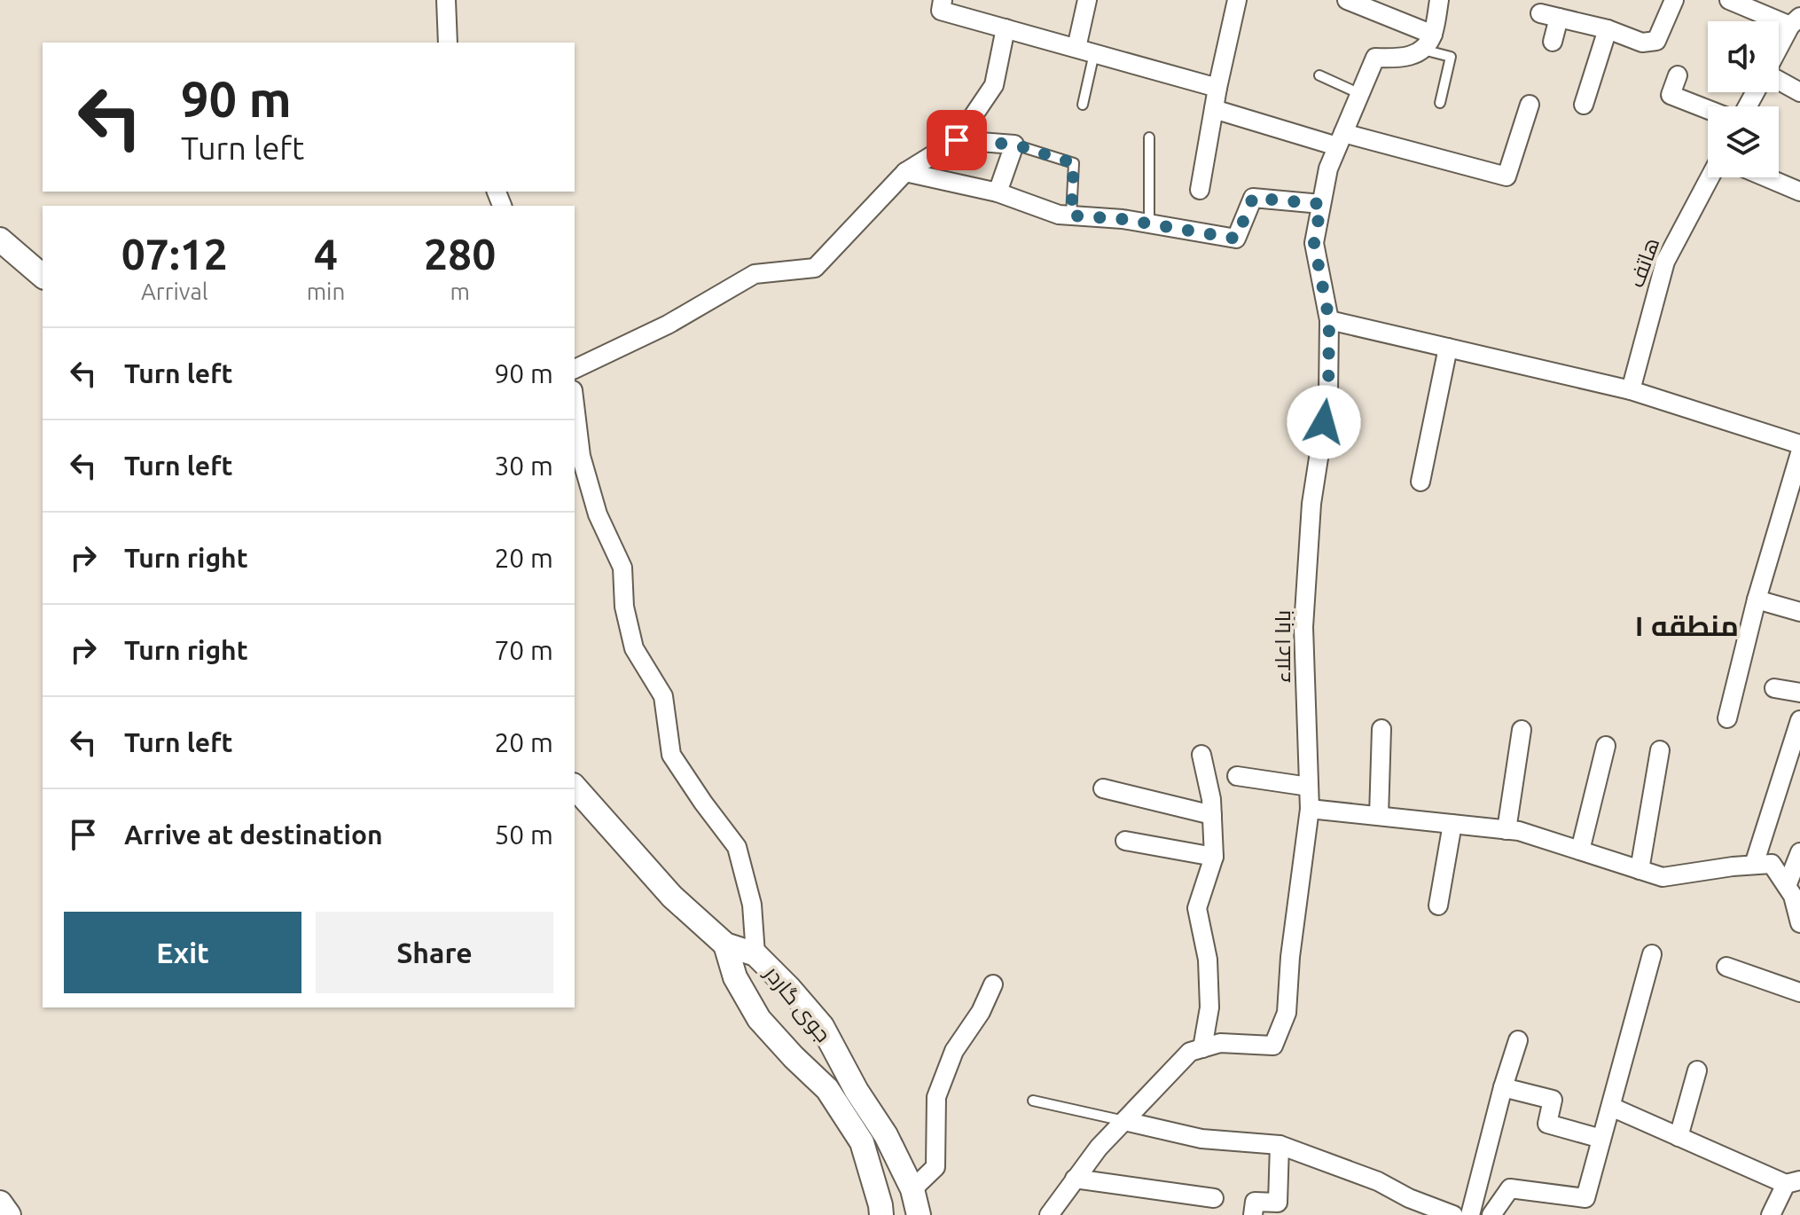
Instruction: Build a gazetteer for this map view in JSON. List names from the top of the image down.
{
  "streets": {
    "street": ["هاتف", "بابا اعلاء", "جوی گاردر"]
  },
  "districts": ["منطقه ۱"],
  "page": {
    "turn": ["90 m", "Turn left"],
    "eta": [
      "07:12",
      "Arrival",
      "4",
      "min",
      "280",
      "m"
    ],
    "list": [
      {
        "name": "Turn left",
        "value": "90 m"
      },
      {
        "name": "Turn left",
        "value": "30 m"
      },
      {
        "name": "Turn right",
        "value": "20 m"
      },
      {
        "name": "Turn right",
        "value": "70 m"
      },
      {
        "name": "Turn left",
        "value": "20 m"
      },
      {
        "name": "Arrive at destination",
        "value": "50 m"
      }
    ],
    "buttons": ["Exit", "Share"]
  }
}
